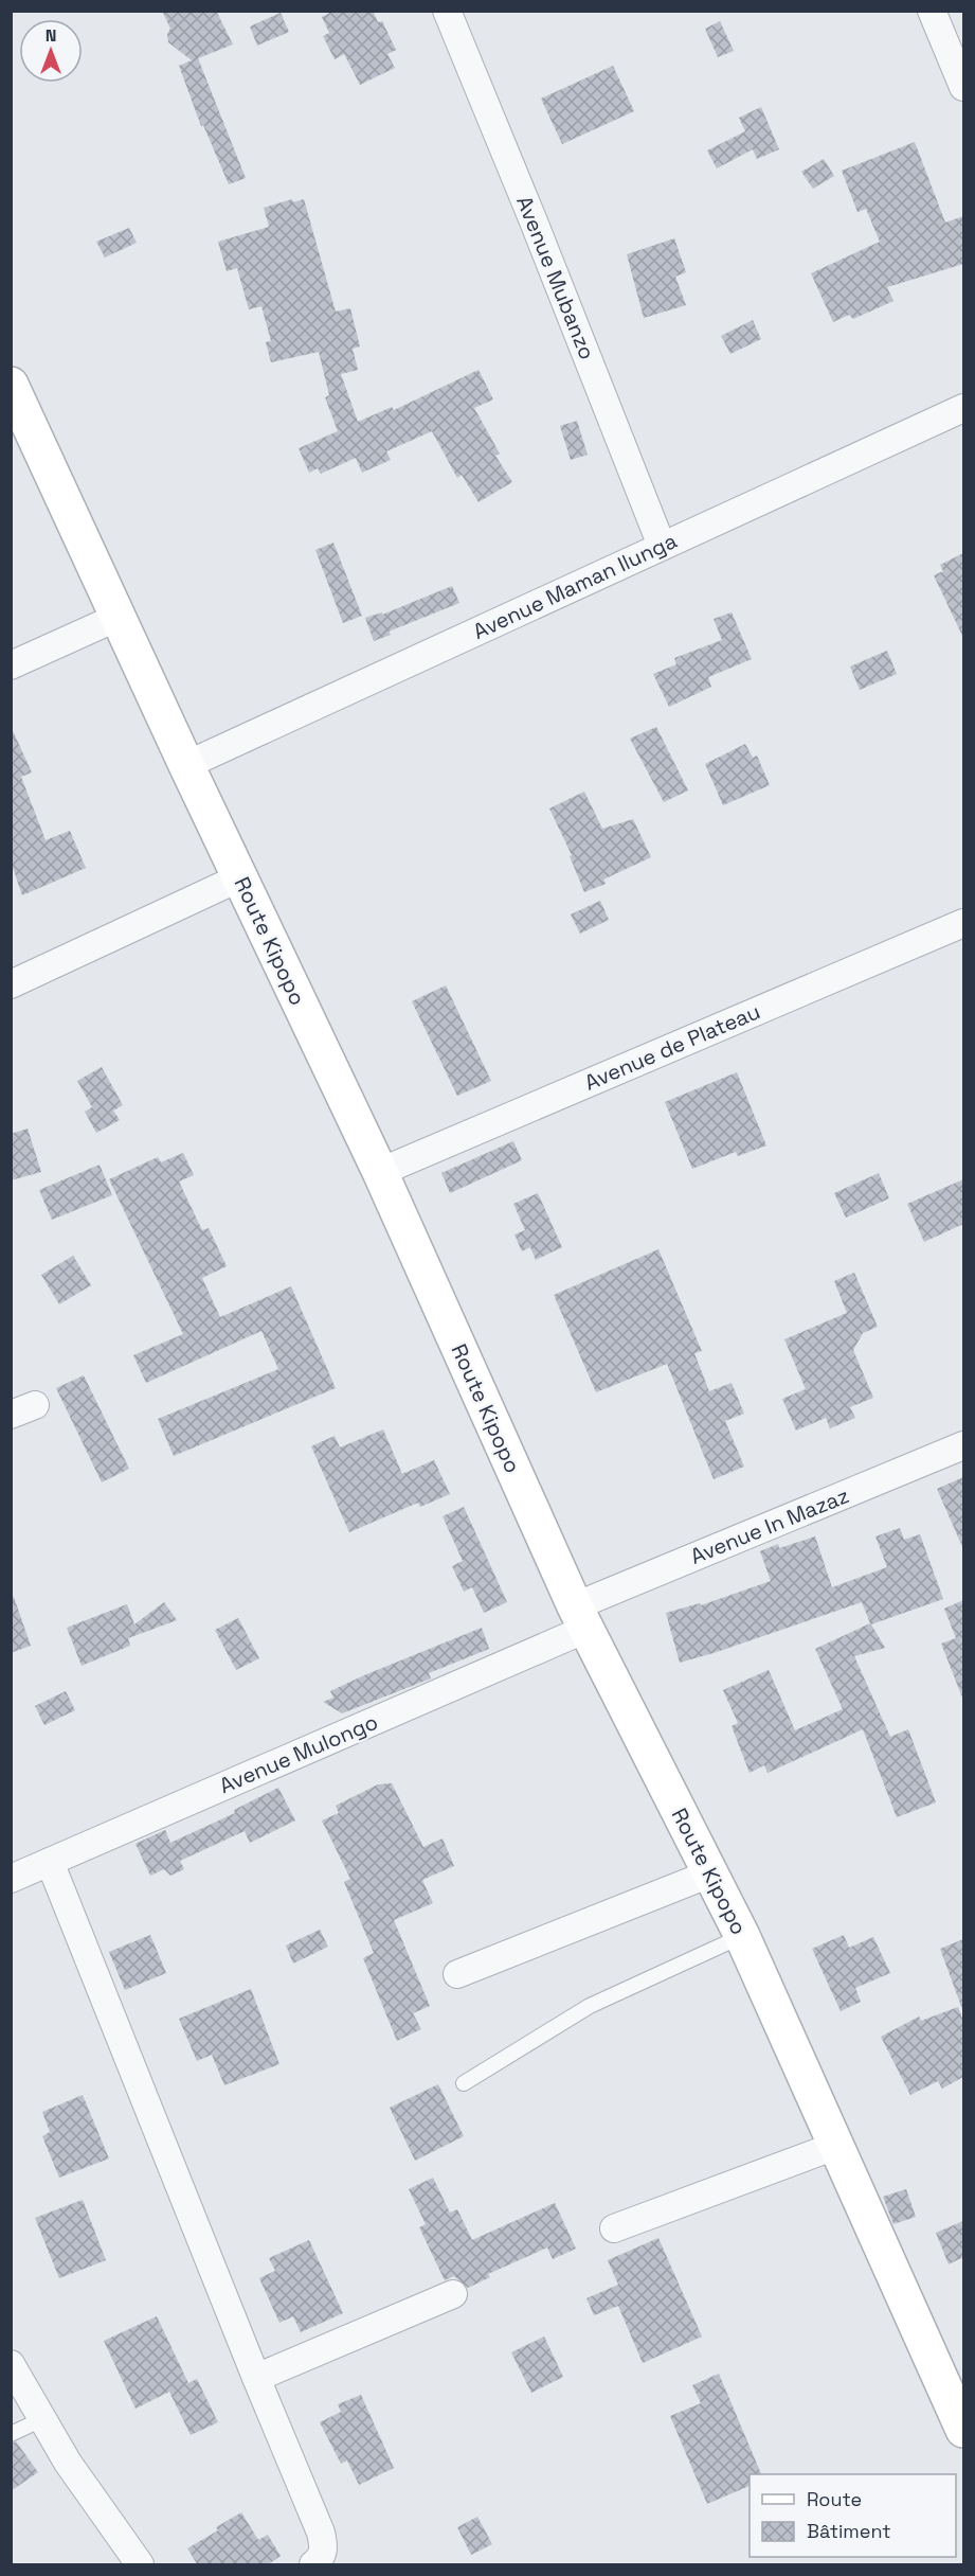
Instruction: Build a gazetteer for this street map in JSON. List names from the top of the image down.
{
  "streets": {
    "main road": ["Route Kipopo"],
    "street": [
      "Avenue Mubanzo",
      "Avenue Maman Ilunga",
      "Avenue de Plateau",
      "Avenue In Mazaz",
      "Avenue Mulongo"
    ]
  },
  "crossings": [
    ["Avenue Mubanzo", "Avenue Maman Ilunga"],
    ["Avenue Maman Ilunga", "Route Kipopo"],
    ["Route Kipopo", "Avenue de Plateau"],
    ["Route Kipopo", "Avenue In Mazaz"],
    ["Route Kipopo", "Avenue Mulongo"],
    ["Avenue In Mazaz", "Avenue Mulongo"]
  ],
  "legend": ["Route", "Bâtiment"],
  "north": "top"
}
